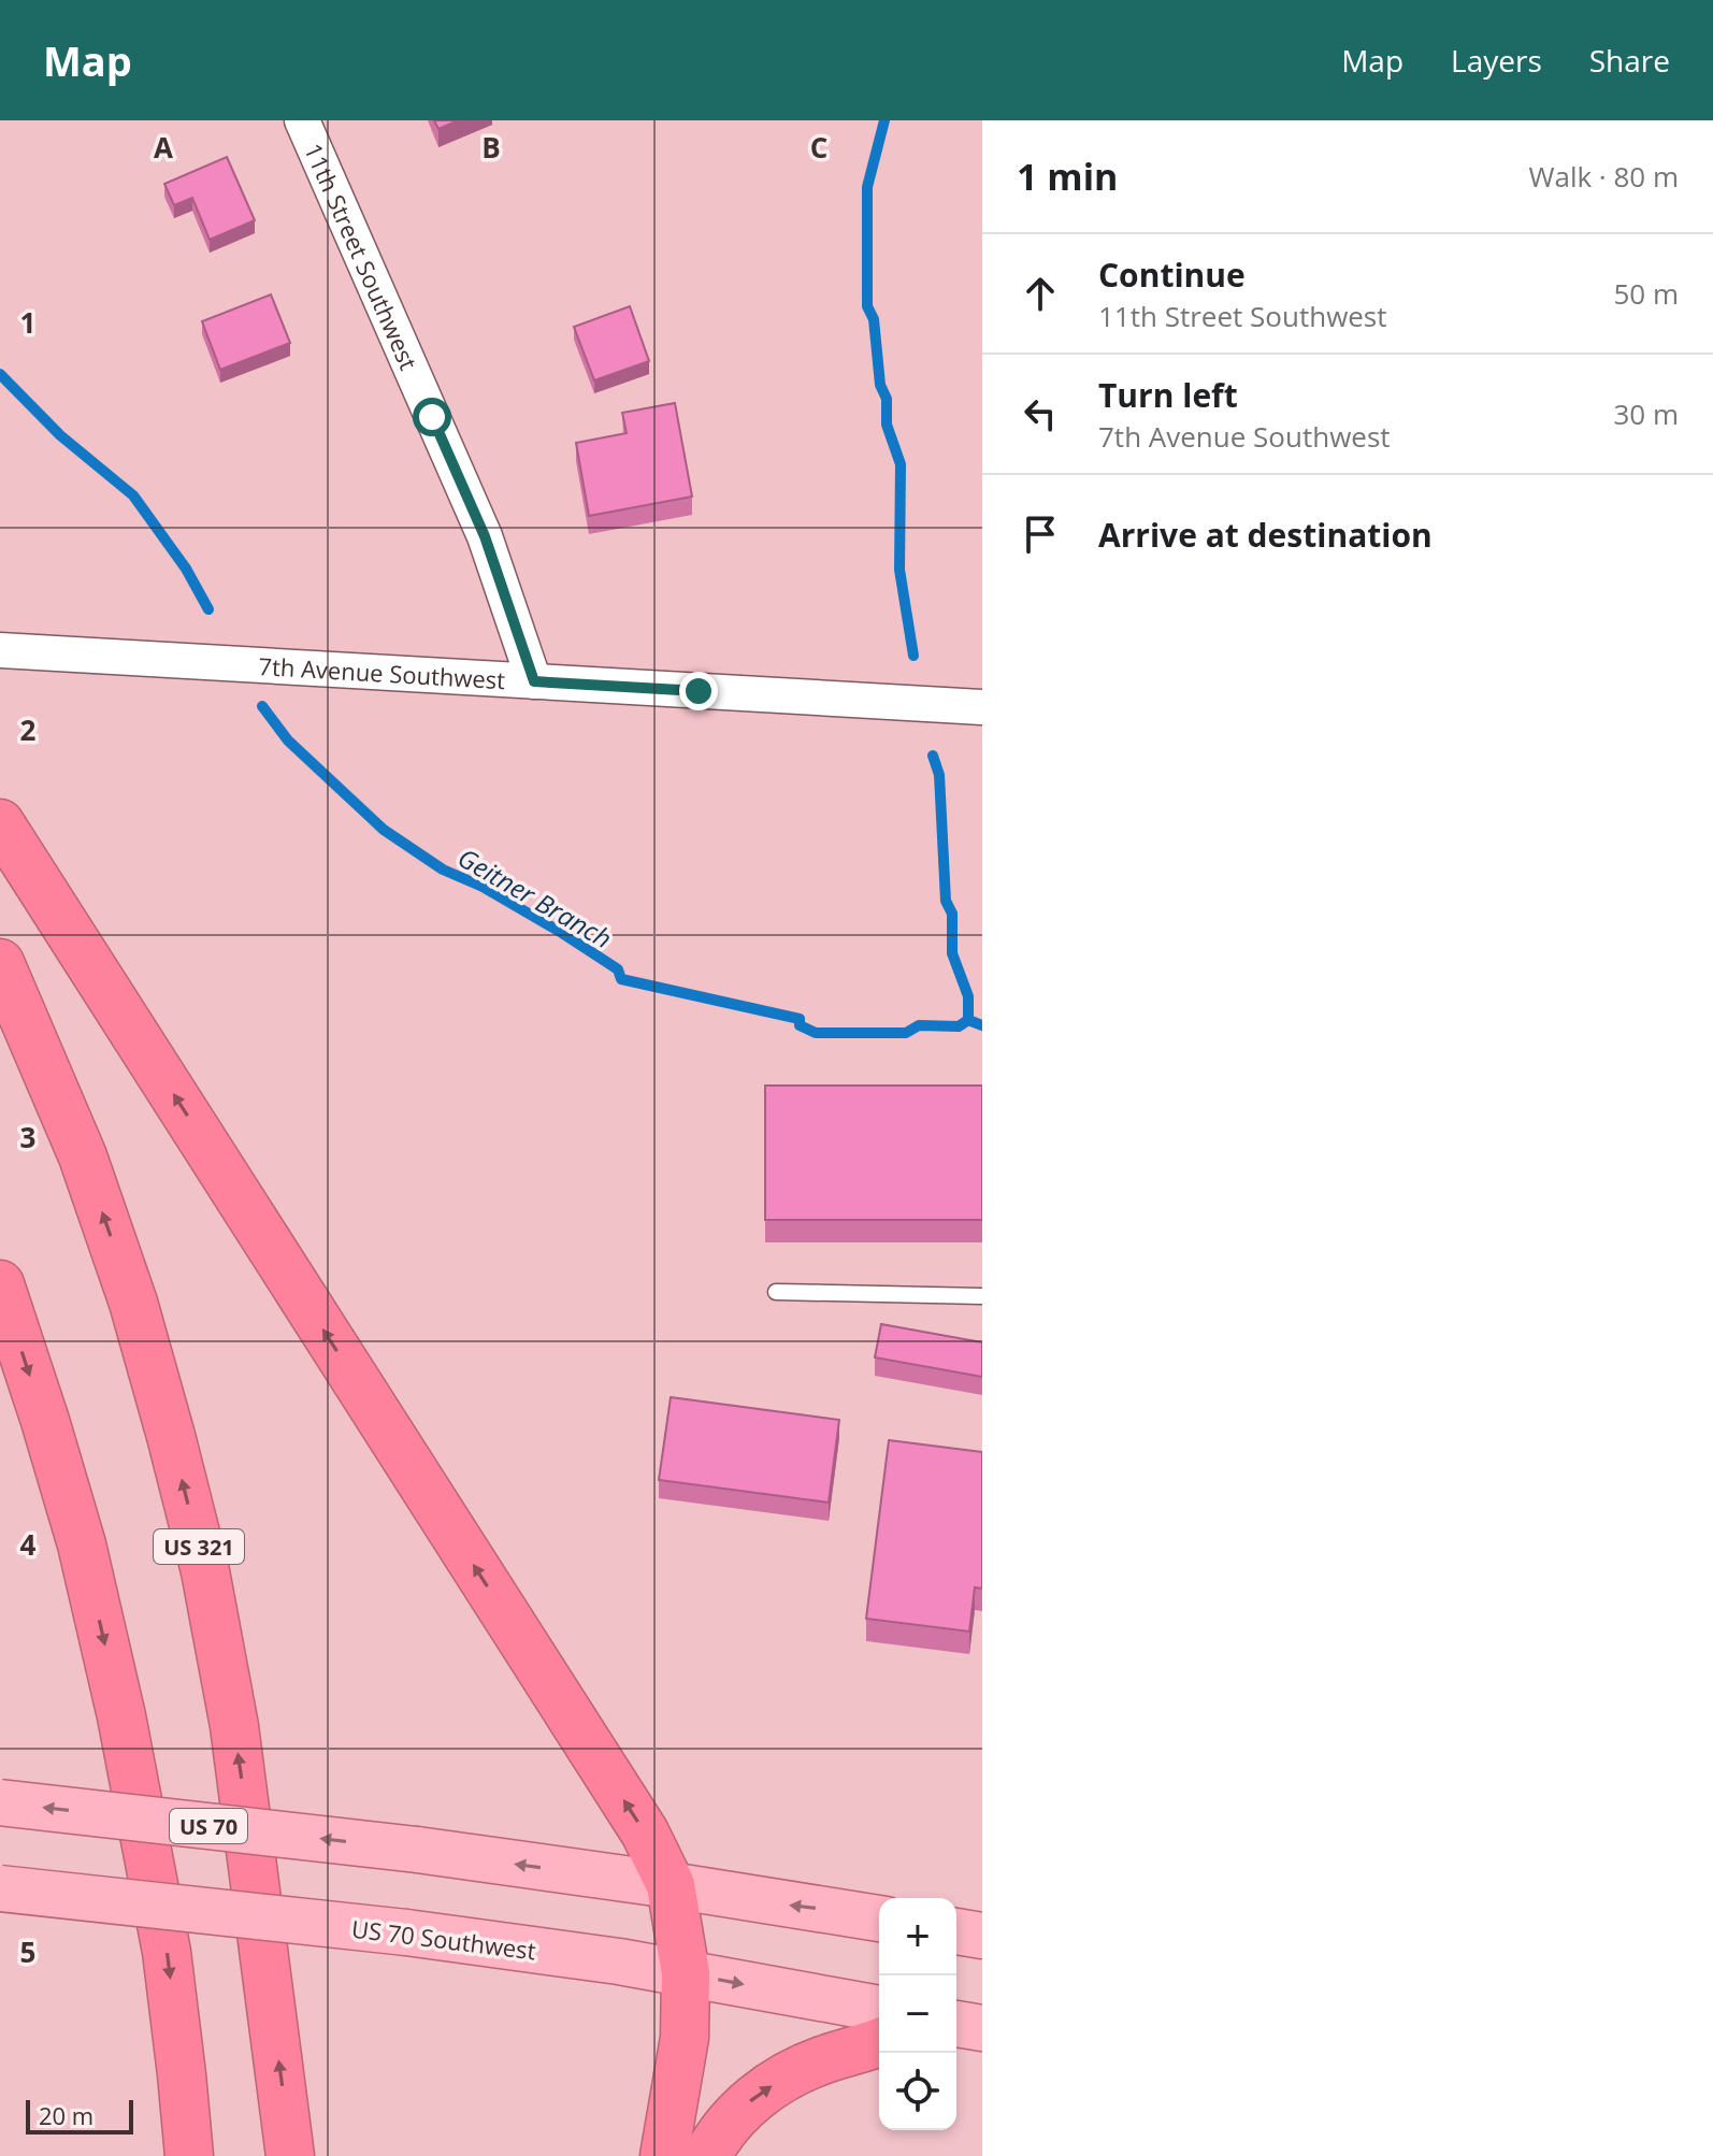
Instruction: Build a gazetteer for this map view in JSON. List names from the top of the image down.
{
  "streets": {
    "highway": ["US 321"],
    "main road": ["US 70", "US 70 Southwest"],
    "street": ["11th Street Southwest", "7th Avenue Southwest"]
  },
  "crossings": [
    ["11th Street Southwest", "7th Avenue Southwest"]
  ],
  "water": ["Geitner Branch"],
  "scale_bar": "20 m",
  "page": {
    "header": "Map",
    "nav": ["Map", "Layers", "Share"],
    "heading": ["1 min", "Walk · 80 m"],
    "list": [
      ["Continue", "11th Street Southwest", "50 m"],
      ["Turn left", "7th Avenue Southwest", "30 m"],
      "Arrive at destination"
    ],
    "map_buttons": ["+", "−"],
    "scale": "20 m"
  },
  "grid": {
    "columns": ["A", "B", "C"],
    "rows": [
      "1",
      "2",
      "3",
      "4",
      "5"
    ]
  }
}
